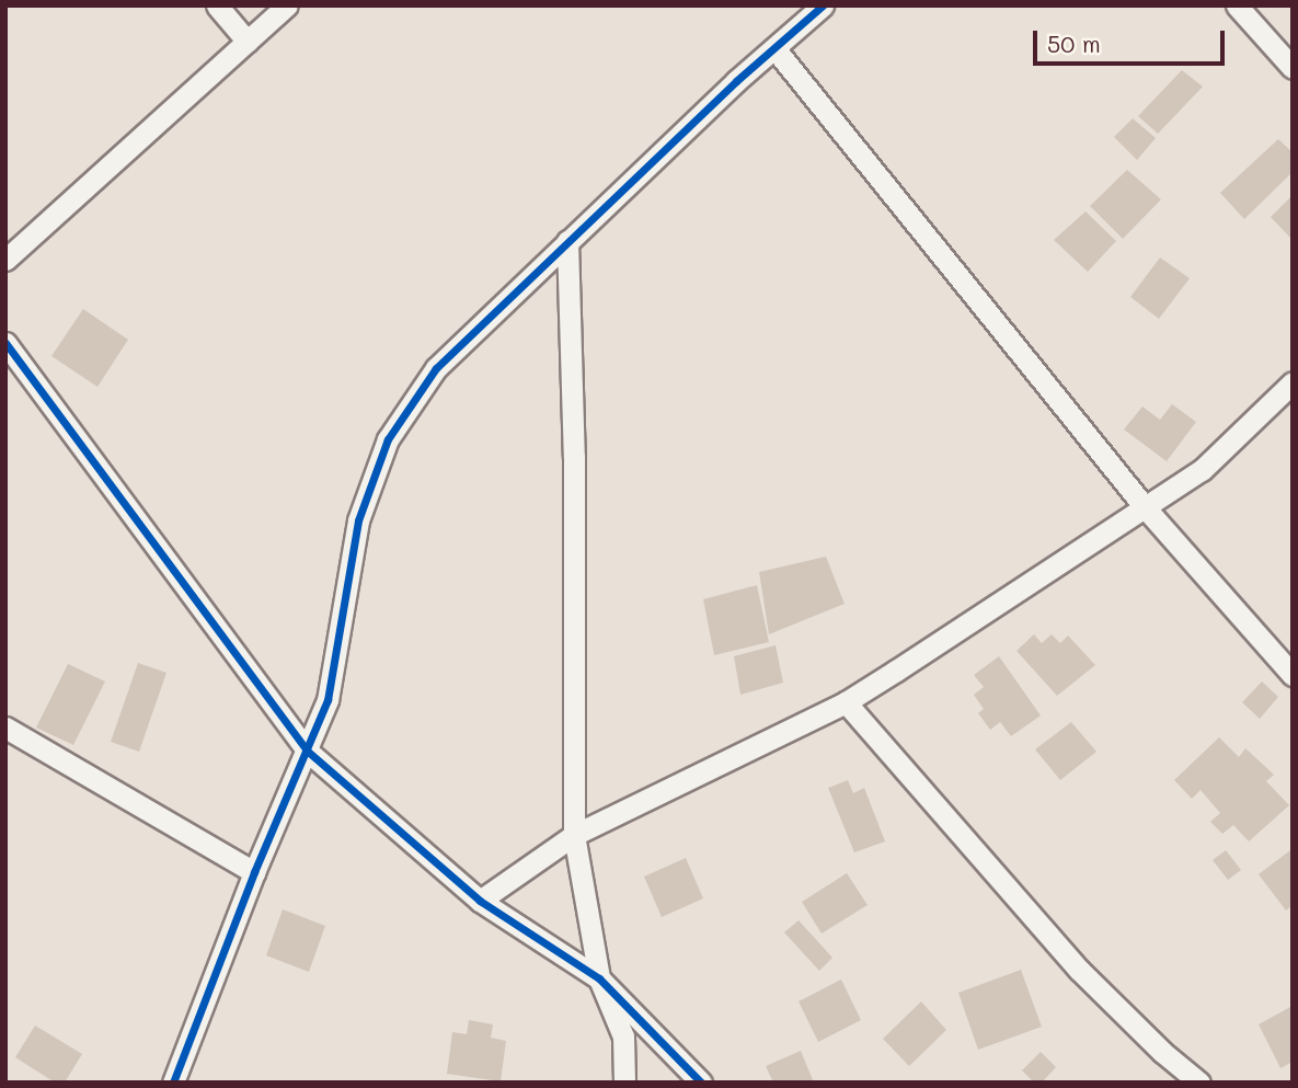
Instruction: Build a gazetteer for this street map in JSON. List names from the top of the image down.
{
  "scale_bar": "50 m"
}
